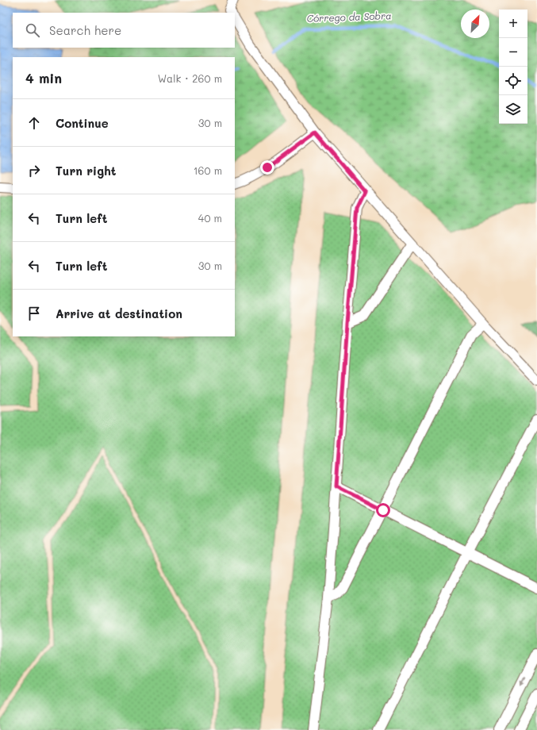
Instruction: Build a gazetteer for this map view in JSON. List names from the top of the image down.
{
  "water": ["Córrego da Sobra"],
  "north": "top right",
  "page": {
    "map_buttons": ["+", "−"],
    "search": "Search here",
    "heading": ["4 min", "Walk · 260 m"],
    "list": [
      ["Continue", "30 m"],
      ["Turn right", "160 m"],
      ["Turn left", "40 m"],
      ["Turn left", "30 m"],
      "Arrive at destination"
    ]
  }
}
